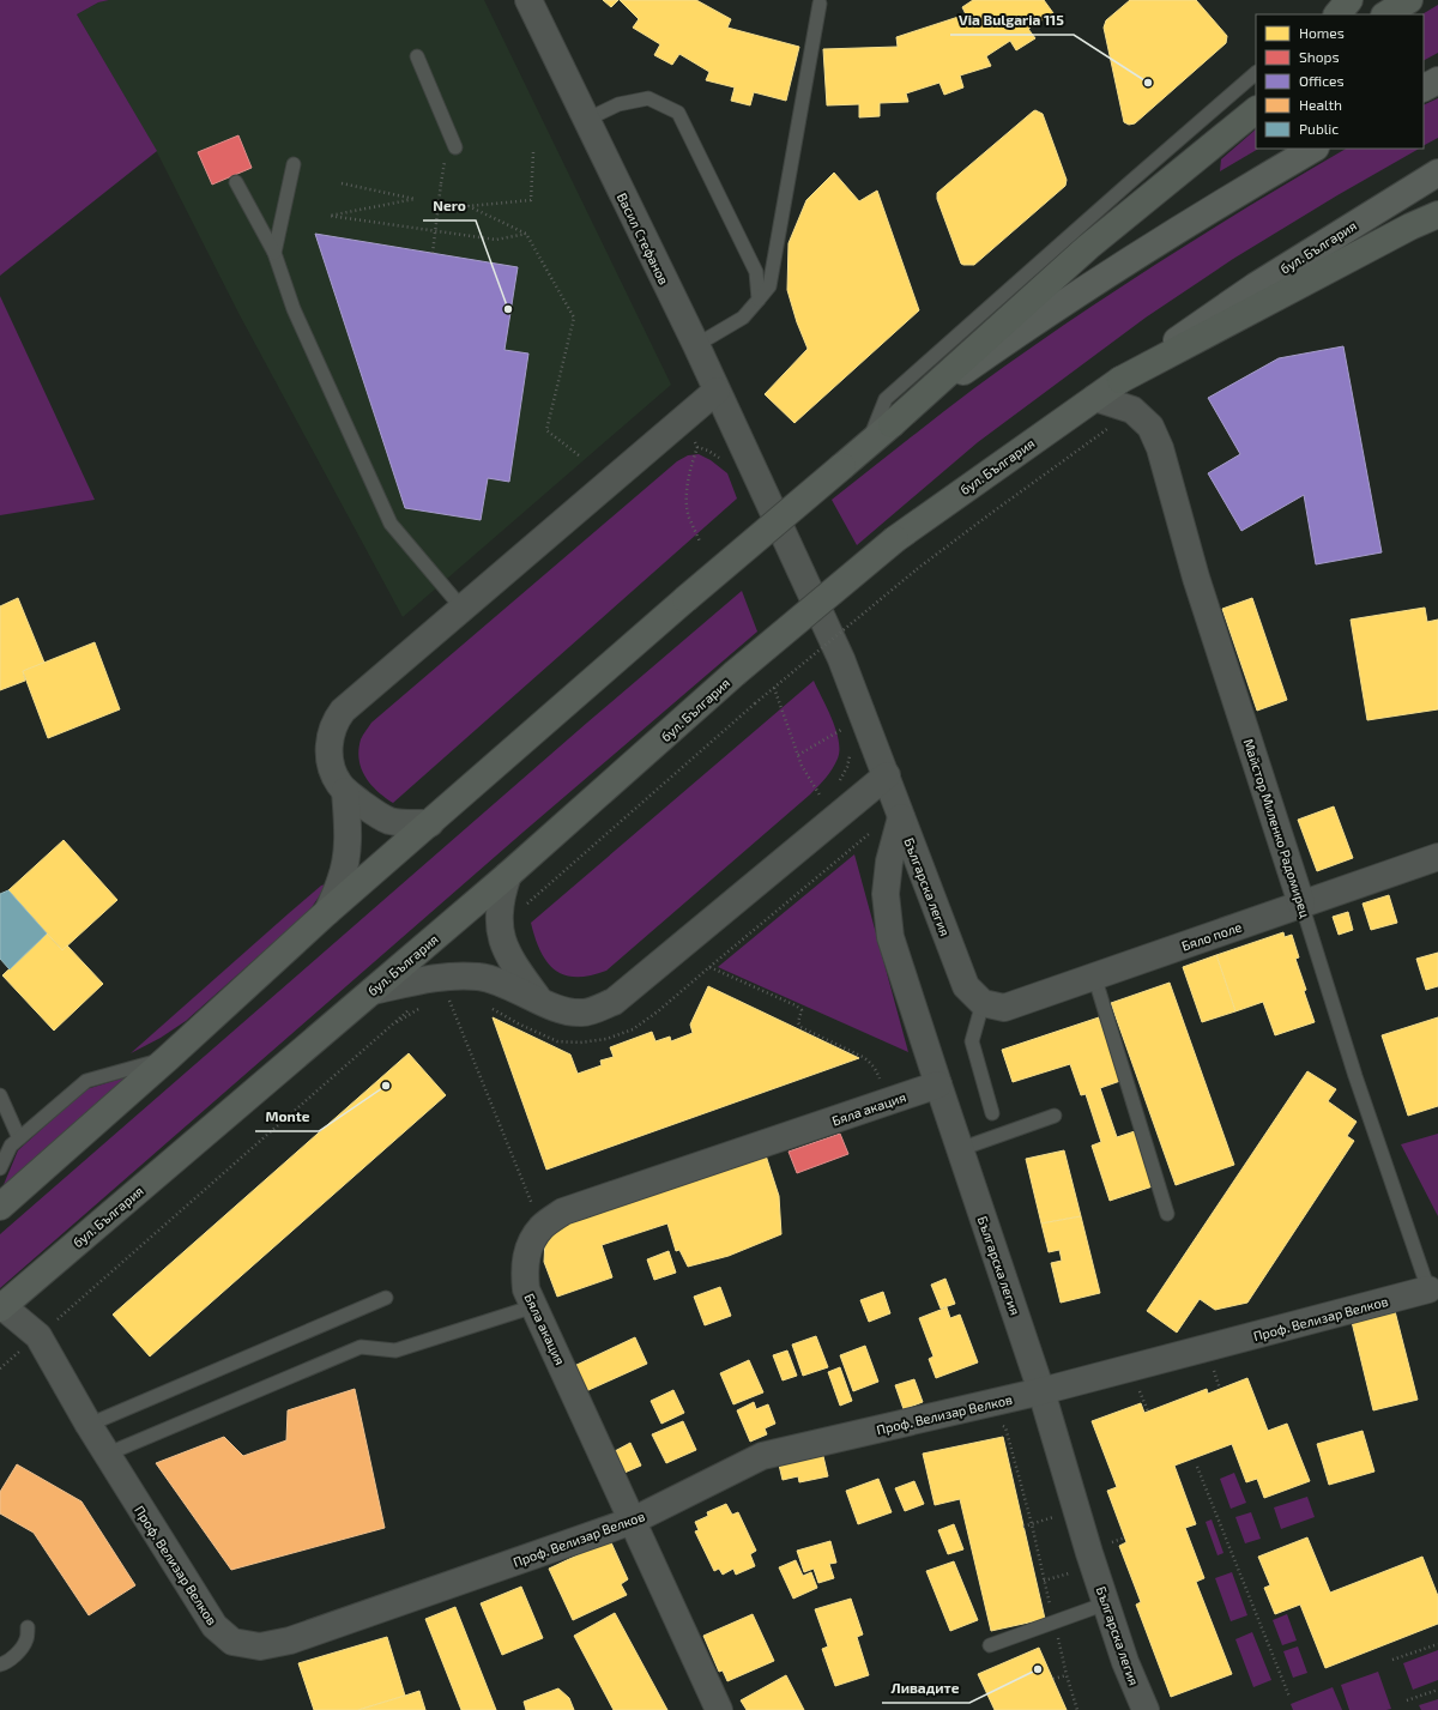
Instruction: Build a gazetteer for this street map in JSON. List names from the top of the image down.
{
  "streets": {
    "main road": ["бул. България"],
    "street": [
      "Васил Стефанов",
      "Майстор Миленко Радомирец",
      "Българска легия",
      "Бяло поле",
      "Бяла акация",
      "Проф. Велизар Велков"
    ]
  },
  "crossings": [
    ["Васил Стефанов", "Българска легия"],
    ["бул. България", "Майстор Миленко Радомирец"],
    ["бул. България", "Проф. Велизар Велков"],
    ["Майстор Миленко Радомирец", "Бяло поле"],
    ["Майстор Миленко Радомирец", "Проф. Велизар Велков"],
    ["Българска легия", "Бяло поле"],
    ["Българска легия", "Бяла акация"],
    ["Българска легия", "Проф. Велизар Велков"],
    ["Бяла акация", "Проф. Велизар Велков"]
  ],
  "places": [
    "Via Bulgaria 115",
    "Nero",
    "Monte",
    "Ливадите"
  ],
  "legend": [
    "Homes",
    "Shops",
    "Offices",
    "Health",
    "Public"
  ]
}
